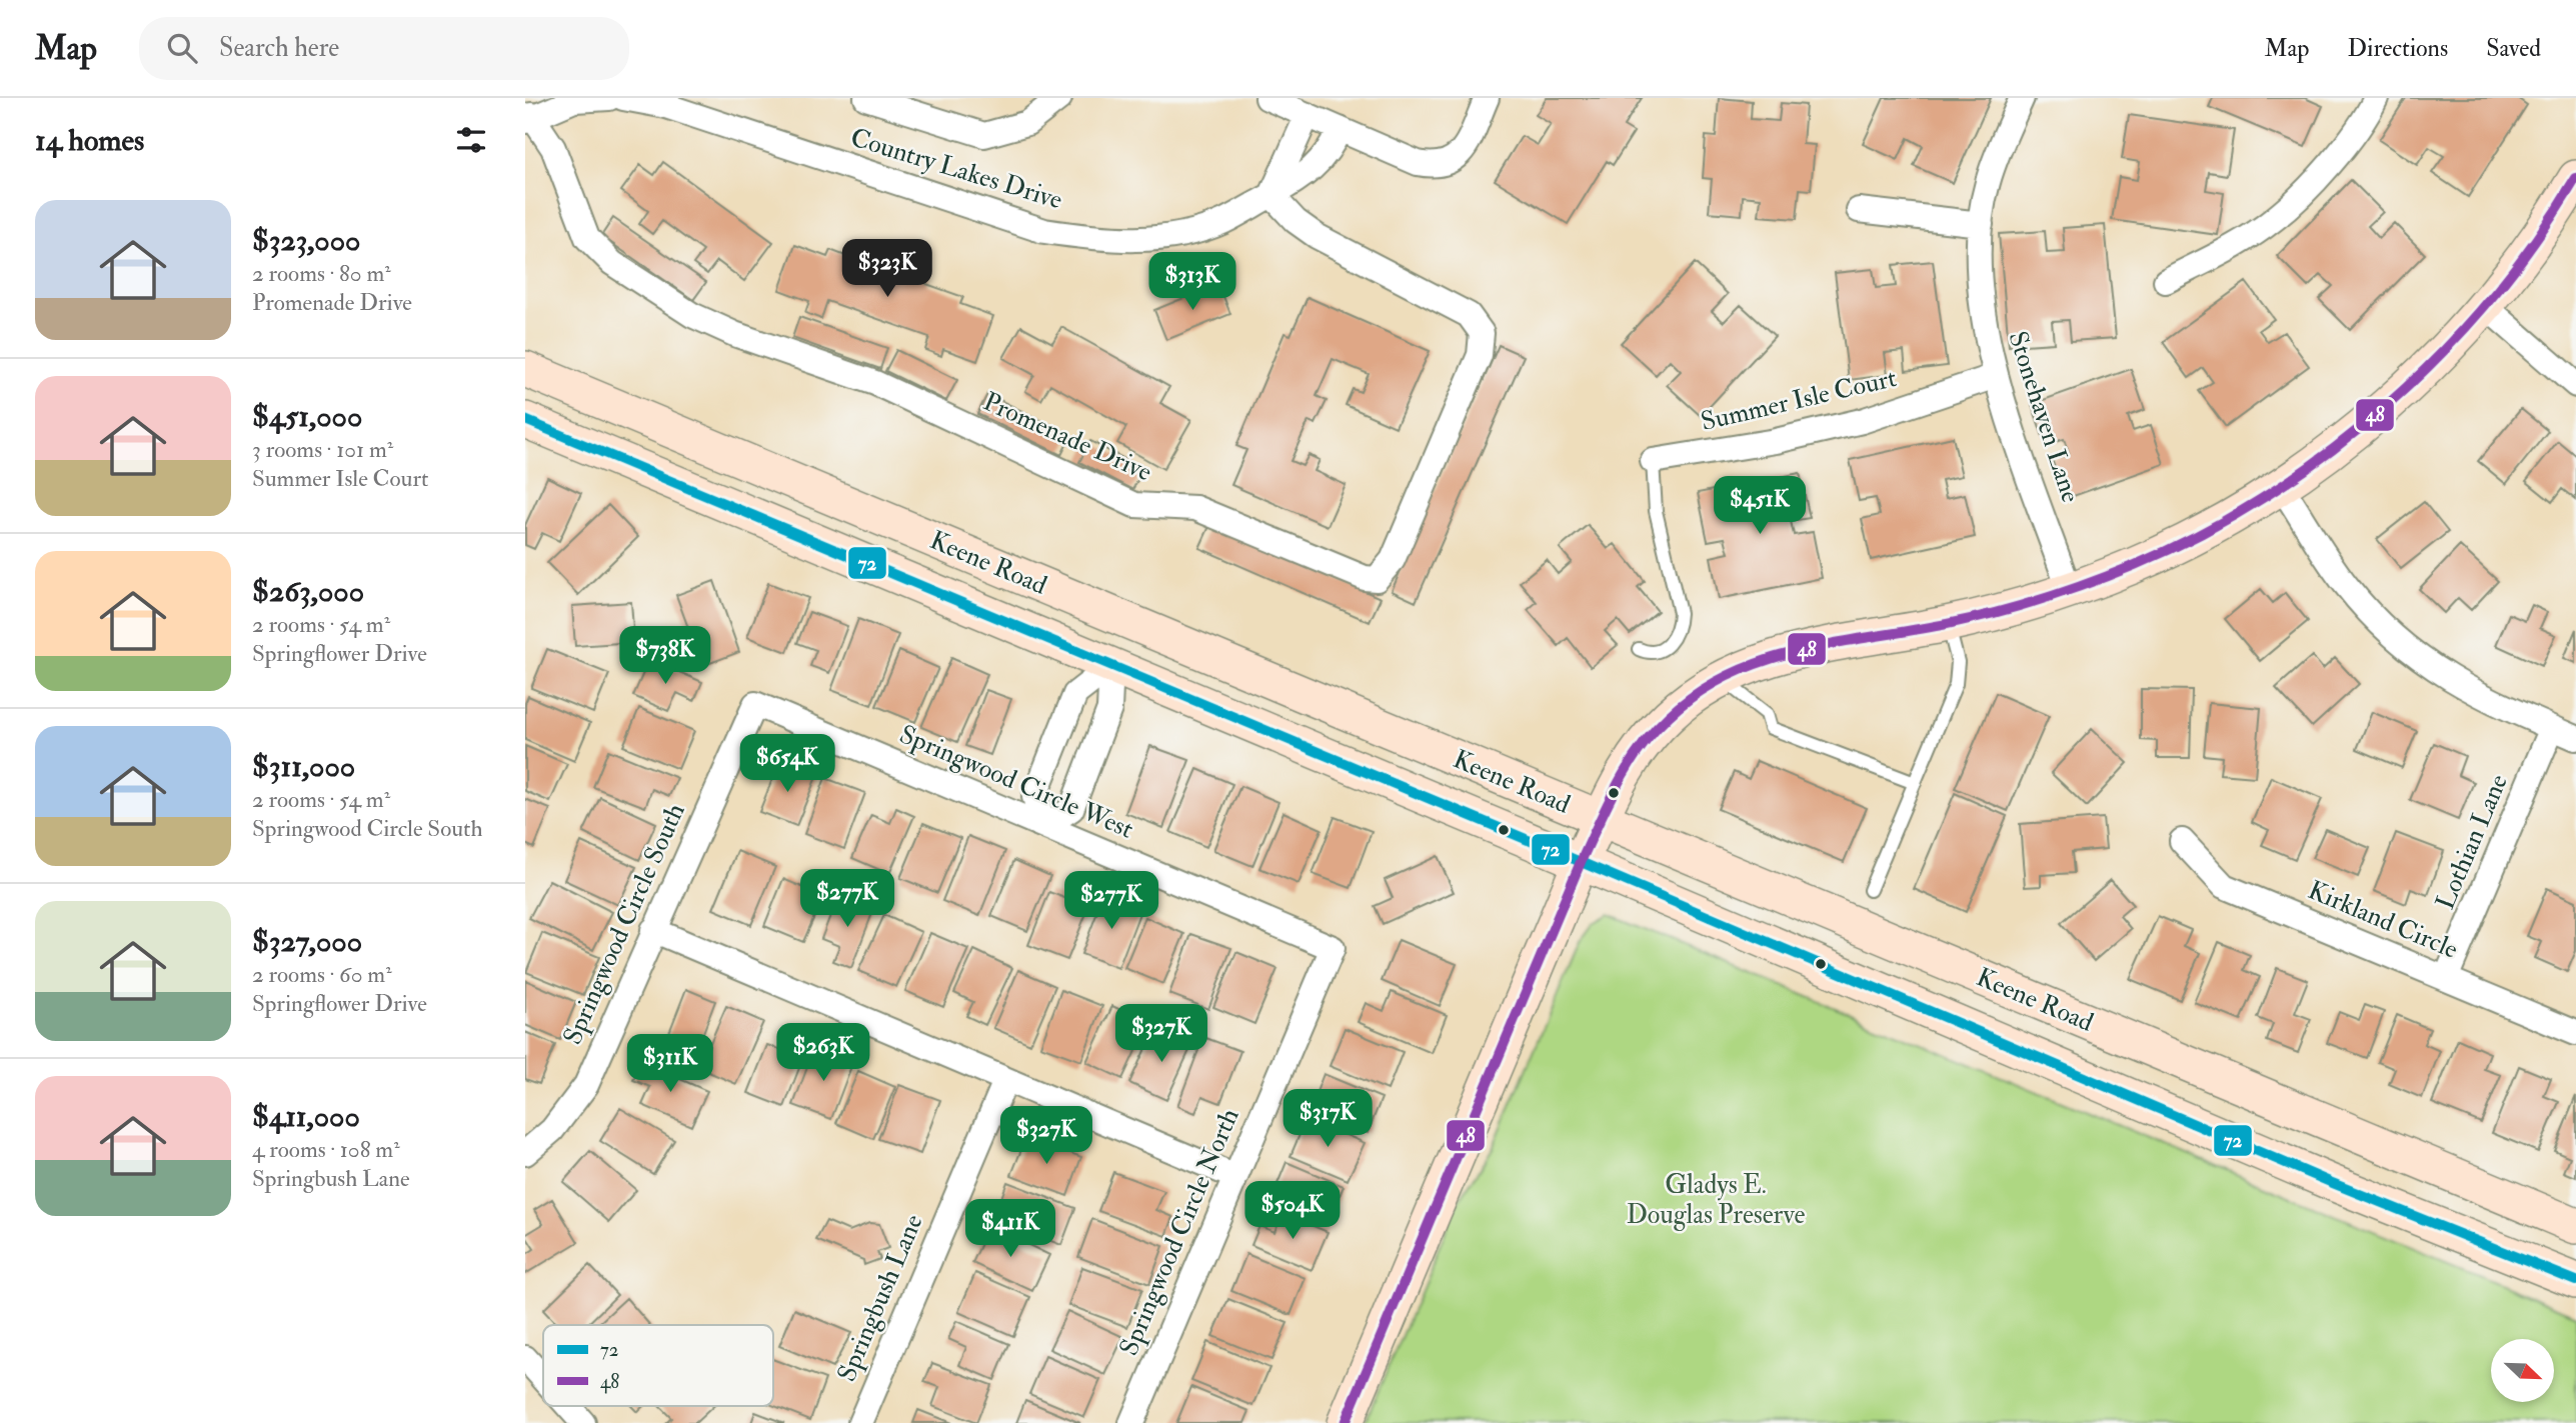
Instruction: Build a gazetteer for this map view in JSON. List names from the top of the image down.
{
  "streets": {
    "main road": ["Keene Road"],
    "street": [
      "Country Lakes Drive",
      "Summer Isle Court",
      "Stonehaven Lane",
      "Promenade Drive",
      "Springwood Circle West",
      "Lothian Lane",
      "Kirkland Circle",
      "Springwood Circle South",
      "Springwood Circle North",
      "Springbush Lane"
    ]
  },
  "crossings": [
    ["Country Lakes Drive", "Promenade Drive"],
    ["Summer Isle Court", "Stonehaven Lane"],
    ["Springwood Circle West", "Springwood Circle South"],
    ["Springwood Circle West", "Springwood Circle North"],
    ["Lothian Lane", "Kirkland Circle"]
  ],
  "parks": ["Gladys E. Douglas Preserve"],
  "lines": ["transit line 48", "transit line 72"],
  "legend": ["72", "48"],
  "north": "bottom right",
  "page": {
    "header": "Map",
    "search": "Search here",
    "nav": ["Map", "Directions", "Saved"],
    "heading": "14 homes",
    "list": [
      {
        "name": "$323,000",
        "note": "2 rooms · 80 m² · Promenade Drive"
      },
      {
        "name": "$451,000",
        "note": "3 rooms · 101 m² · Summer Isle Court"
      },
      {
        "name": "$263,000",
        "note": "2 rooms · 54 m² · Springflower Drive"
      },
      {
        "name": "$311,000",
        "note": "2 rooms · 54 m² · Springwood Circle South"
      },
      {
        "name": "$327,000",
        "note": "2 rooms · 60 m² · Springflower Drive"
      },
      {
        "name": "$411,000",
        "note": "4 rooms · 108 m² · Springbush Lane"
      }
    ],
    "price": [
      "$323K",
      "$313K",
      "$451K",
      "$738K",
      "$654K",
      "$277K",
      "$277K",
      "$327K",
      "$263K",
      "$311K",
      "$317K",
      "$327K",
      "$504K",
      "$411K"
    ]
  }
}
